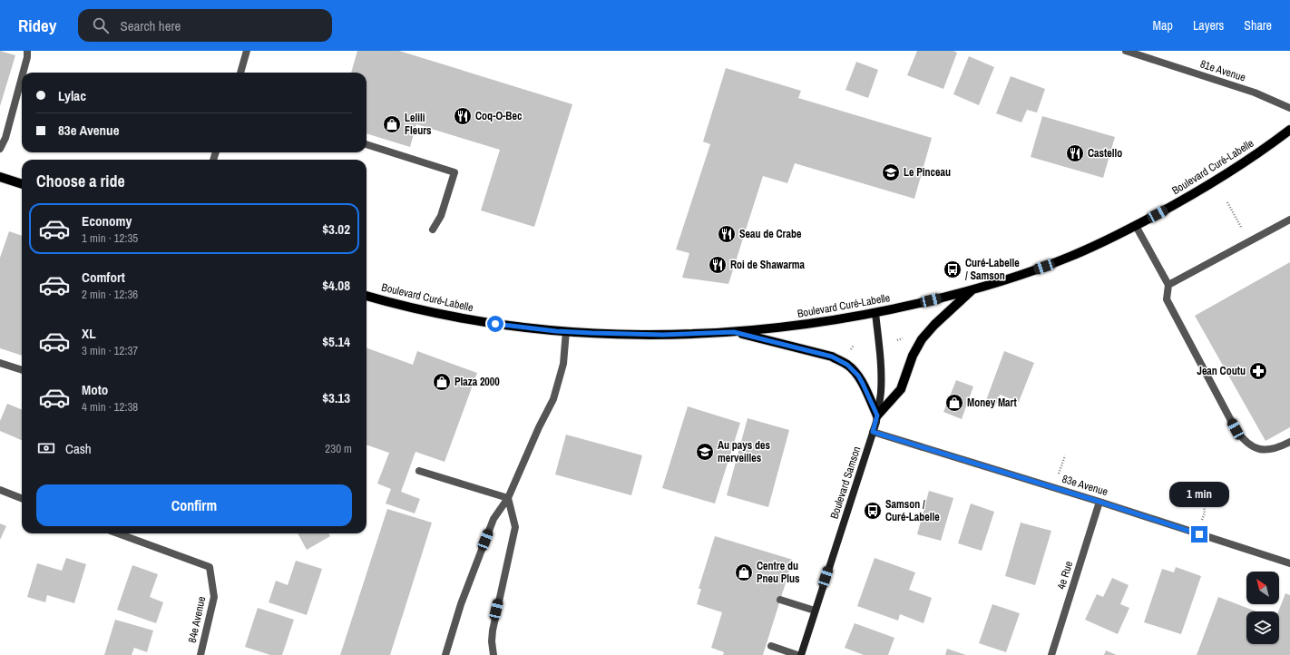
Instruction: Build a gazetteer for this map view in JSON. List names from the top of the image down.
{
  "streets": {
    "main road": ["Boulevard Curé-Labelle"],
    "street": [
      "81e Avenue",
      "Boulevard Samson",
      "83e Avenue",
      "4e Rue",
      "84e Avenue"
    ]
  },
  "crossings": [
    ["Boulevard Curé-Labelle", "Boulevard Samson"],
    ["Boulevard Samson", "83e Avenue"],
    ["83e Avenue", "4e Rue"]
  ],
  "places": {
    "restaurant": [
      "Coq-O-Bec",
      "Castello",
      "Seau de Crabe",
      "Roi de Shawarma"
    ],
    "shop": [
      "Lelili Fleurs",
      "Plaza 2000",
      "Money Mart",
      "Centre du Pneu Plus"
    ],
    "school or university": ["Le Pinceau", "Au pays des merveilles"],
    "bus stop": ["Curé-Labelle / Samson", "Samson / Curé-Labelle"],
    "pharmacy": ["Jean Coutu"]
  },
  "north": "top left",
  "page": {
    "header": "Ridey",
    "search": "Search here",
    "nav": ["Map", "Layers", "Share"],
    "banner": ["Lylac", "83e Avenue"],
    "heading": "Choose a ride",
    "list": [
      {
        "name": "Economy",
        "note": "1 min · 12:35",
        "value": "$3.02"
      },
      {
        "name": "Comfort",
        "note": "2 min · 12:36",
        "value": "$4.08"
      },
      {
        "name": "XL",
        "note": "3 min · 12:37",
        "value": "$5.14"
      },
      {
        "name": "Moto",
        "note": "4 min · 12:38",
        "value": "$3.13"
      }
    ],
    "pay": ["Cash", "230 m"],
    "buttons": "Confirm",
    "bubble": "1 min"
  }
}
